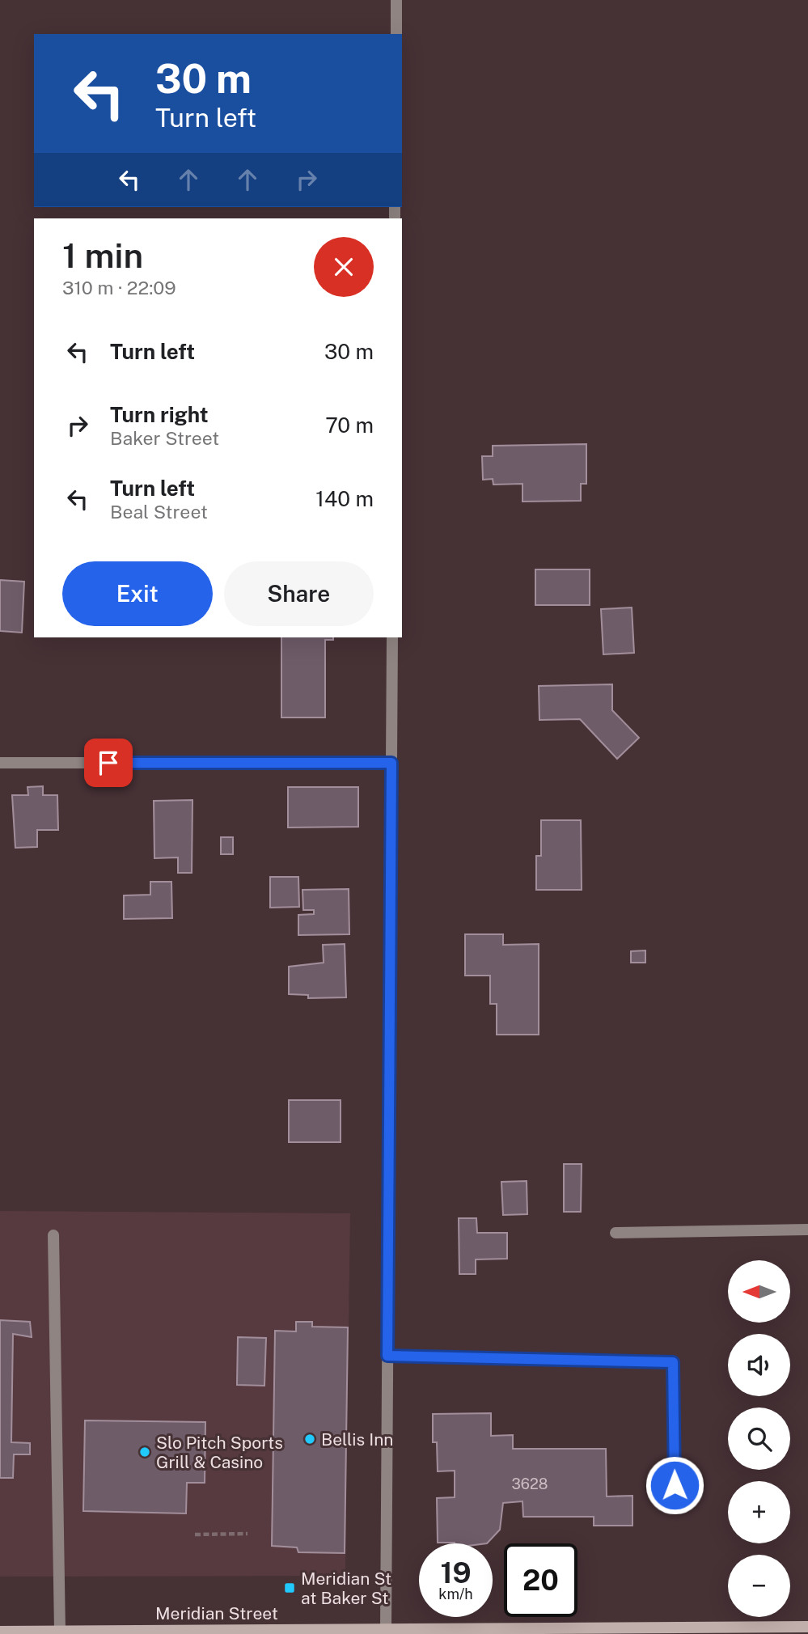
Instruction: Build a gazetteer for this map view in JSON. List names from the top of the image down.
{
  "streets": {
    "main road": ["Meridian Street"]
  },
  "places": {
    "other": ["Bellis Inn", "Slo Pitch Sports Grill & Casino"],
    "transit": ["Meridian St at Baker St"]
  },
  "house_numbers": ["3628"],
  "north": "left",
  "page": {
    "turn": ["30 m", "Turn left"],
    "heading": ["1 min", "310 m · 22:09"],
    "list": [
      {
        "name": "Turn left",
        "value": "30 m"
      },
      {
        "name": "Turn right",
        "note": "Baker Street",
        "value": "70 m"
      },
      {
        "name": "Turn left",
        "note": "Beal Street",
        "value": "140 m"
      }
    ],
    "buttons": ["Exit", "Share"],
    "map_buttons": ["+", "−"],
    "speed": "19 km/h",
    "limit": "20"
  }
}
